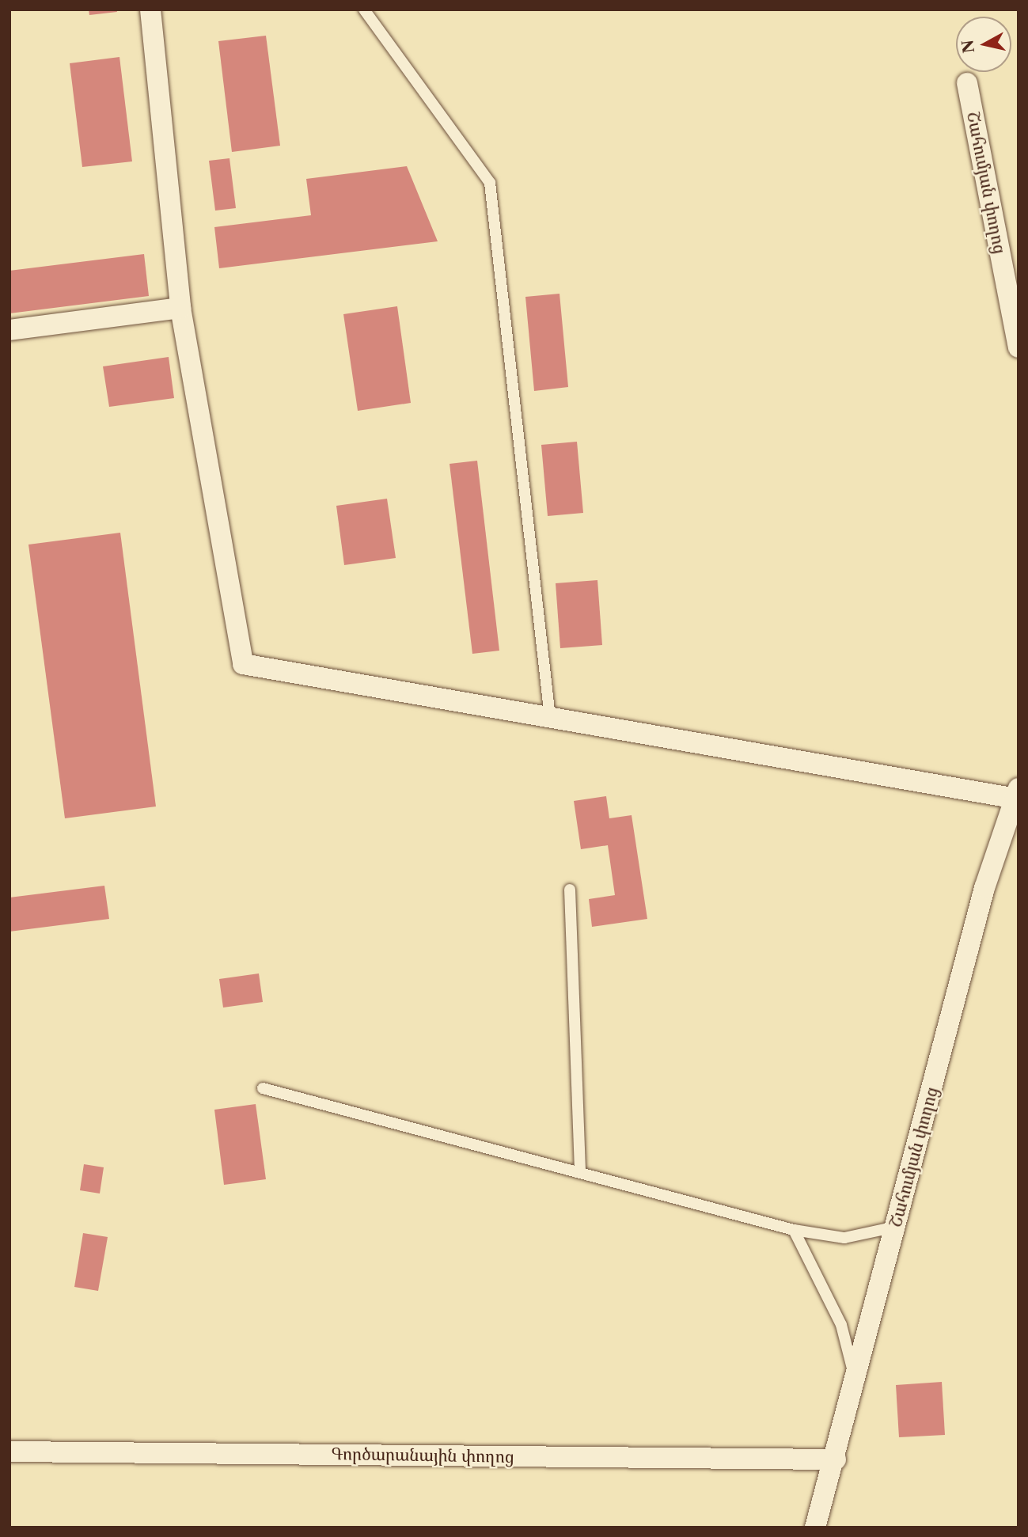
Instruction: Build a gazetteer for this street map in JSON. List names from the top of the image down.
{
  "streets": {
    "street": ["Շահումյան փողոց", "Գործարանային փողոց"]
  },
  "crossings": [
    ["Շահումյան փողոց", "Գործարանային փողոց"]
  ],
  "north": "left"
}
